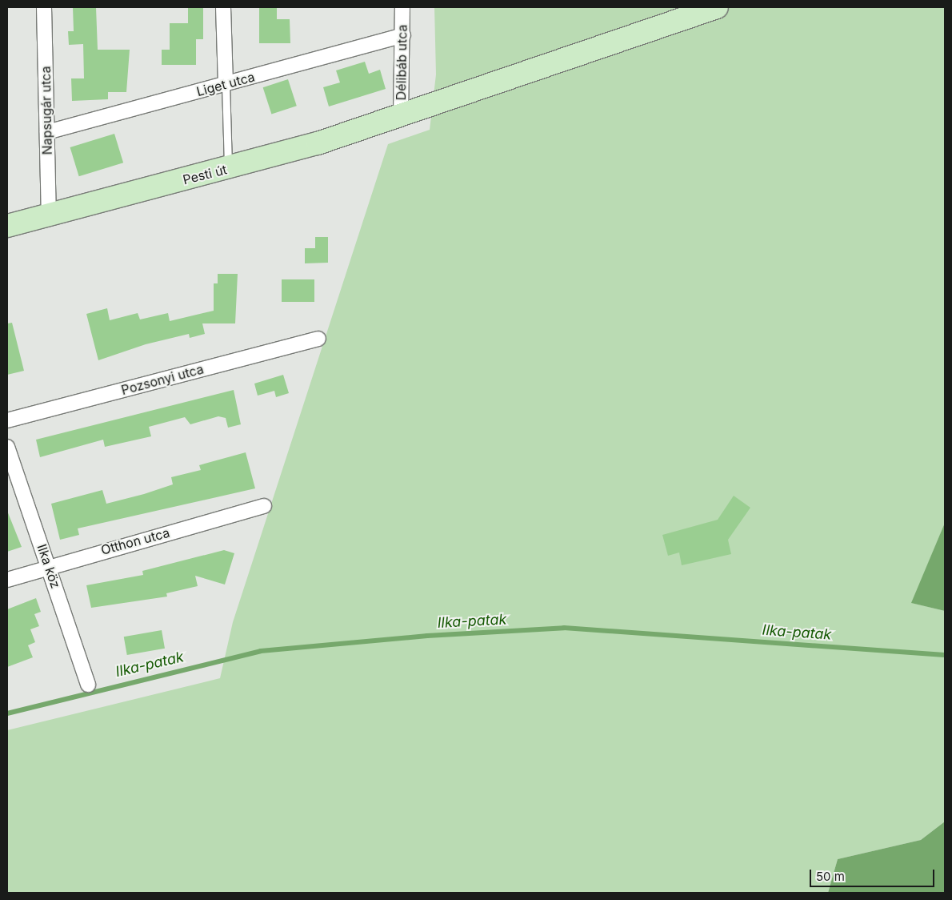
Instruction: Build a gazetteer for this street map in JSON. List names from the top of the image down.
{
  "streets": {
    "main road": ["Pesti út"],
    "street": [
      "Délibáb utca",
      "Liget utca",
      "Napsugár utca",
      "Pozsonyi utca",
      "Otthon utca",
      "Ilka köz"
    ]
  },
  "crossings": [
    ["Délibáb utca", "Liget utca"],
    ["Délibáb utca", "Pesti út"],
    ["Liget utca", "Napsugár utca"],
    ["Napsugár utca", "Pesti út"],
    ["Otthon utca", "Ilka köz"]
  ],
  "water": ["Ilka-patak"],
  "scale_bar": "50 m"
}
